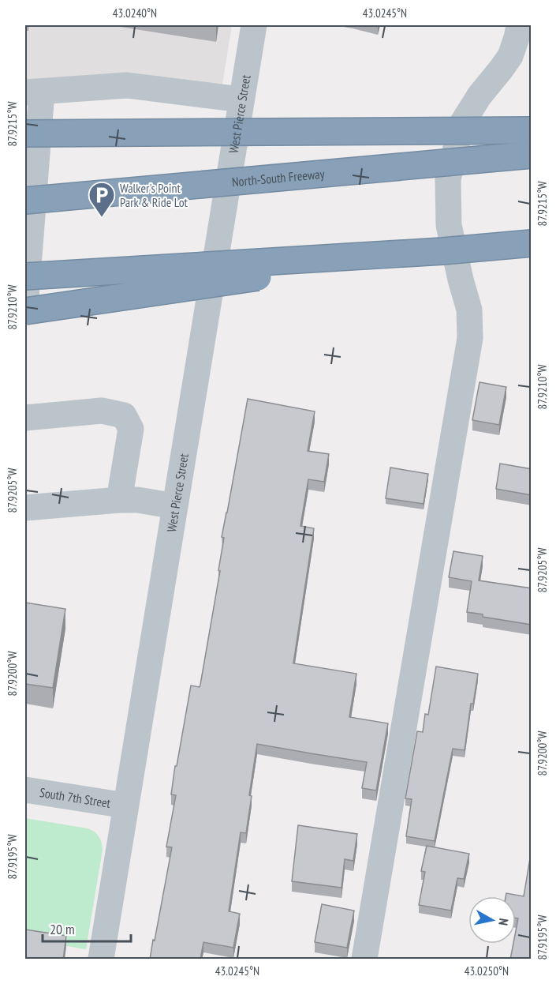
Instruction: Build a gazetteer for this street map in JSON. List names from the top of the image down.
{
  "streets": {
    "highway": ["North-South Freeway"],
    "street": ["West Pierce Street", "South 7th Street"]
  },
  "crossings": [
    ["West Pierce Street", "South 7th Street"]
  ],
  "places": {
    "parking": ["Walker's Point Park & Ride Lot"]
  },
  "scale_bar": "20 m",
  "north": "right",
  "coordinates": [
    "43.0240°N",
    "43.0245°N",
    "87.9215°W",
    "87.9210°W",
    "87.9205°W",
    "87.9200°W",
    "87.9195°W",
    "43.0250°N"
  ]
}
